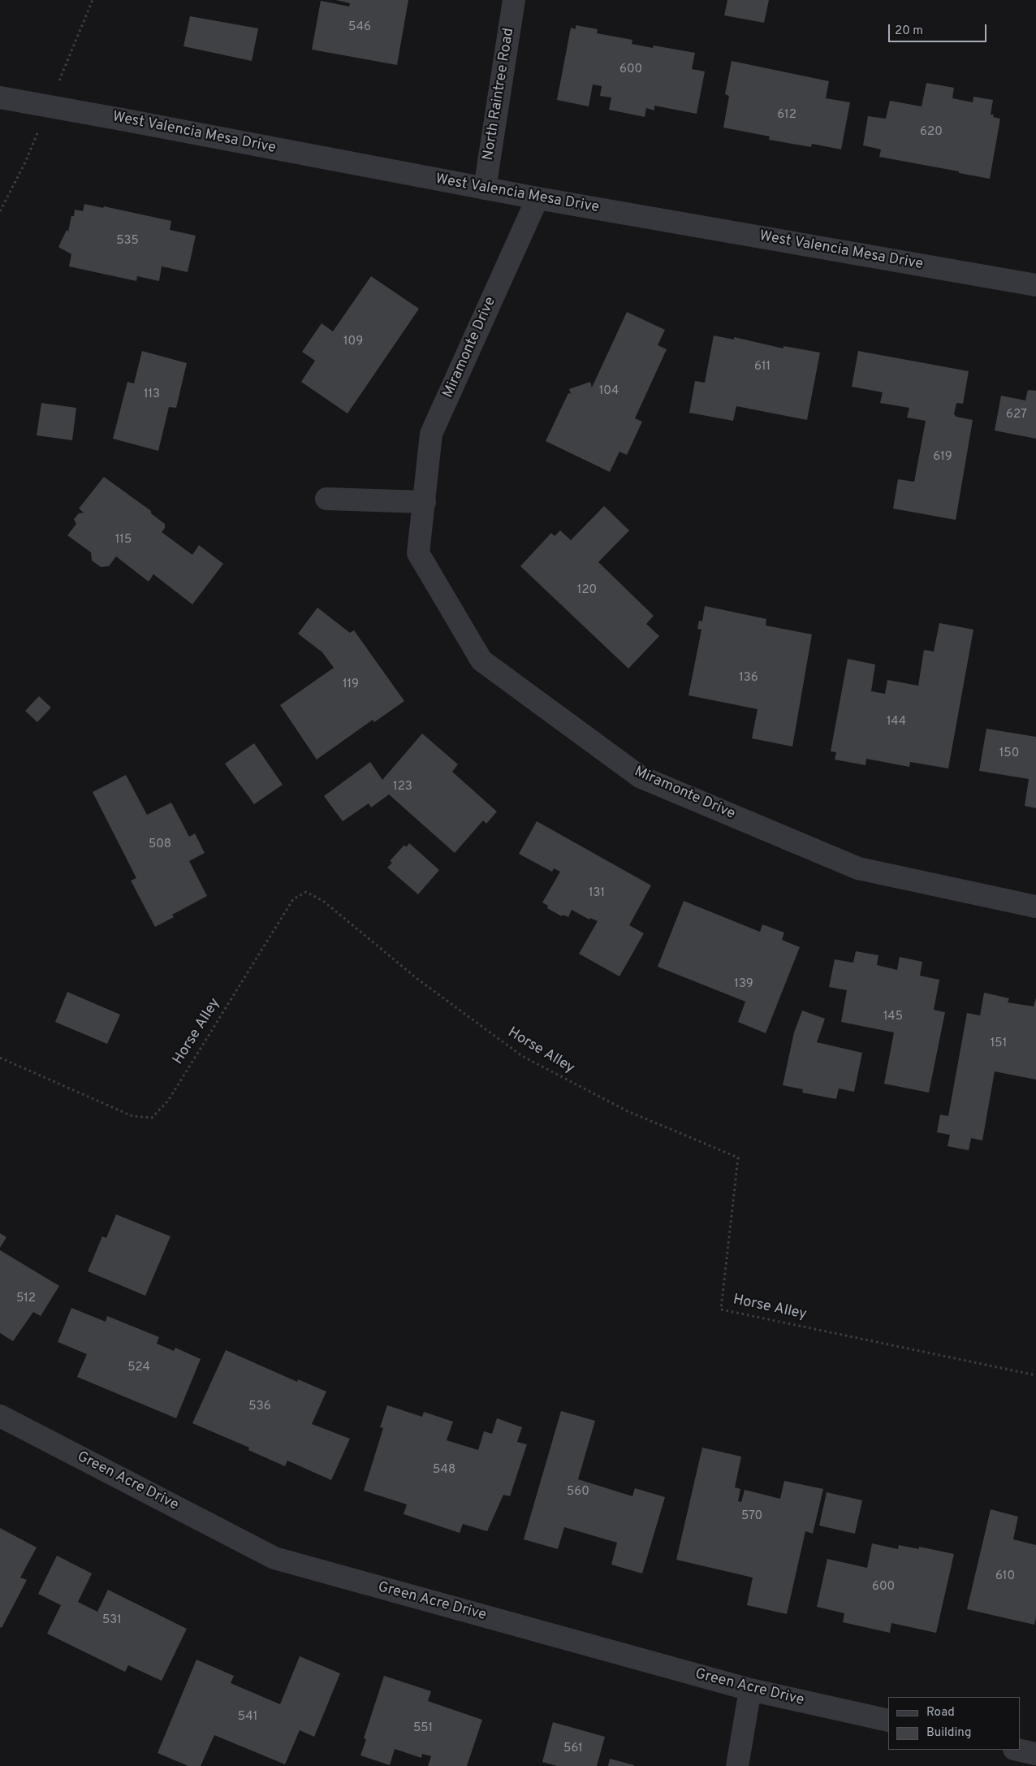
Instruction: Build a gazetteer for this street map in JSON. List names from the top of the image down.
{
  "streets": {
    "street": [
      "North Raintree Road",
      "West Valencia Mesa Drive",
      "Miramonte Drive",
      "Green Acre Drive"
    ],
    "path": ["Horse Alley"]
  },
  "crossings": [
    ["North Raintree Road", "West Valencia Mesa Drive"],
    ["West Valencia Mesa Drive", "Miramonte Drive"]
  ],
  "house_numbers": [
    "546",
    "600",
    "612",
    "620",
    "535",
    "109",
    "611",
    "104",
    "113",
    "627",
    "619",
    "115",
    "120",
    "136",
    "119",
    "144",
    "150",
    "123",
    "508",
    "131",
    "139",
    "145",
    "151",
    "512",
    "524",
    "536",
    "548",
    "560",
    "570",
    "610",
    "600",
    "531",
    "541",
    "551",
    "561"
  ],
  "legend": ["Road", "Building"],
  "scale_bar": "20 m"
}
